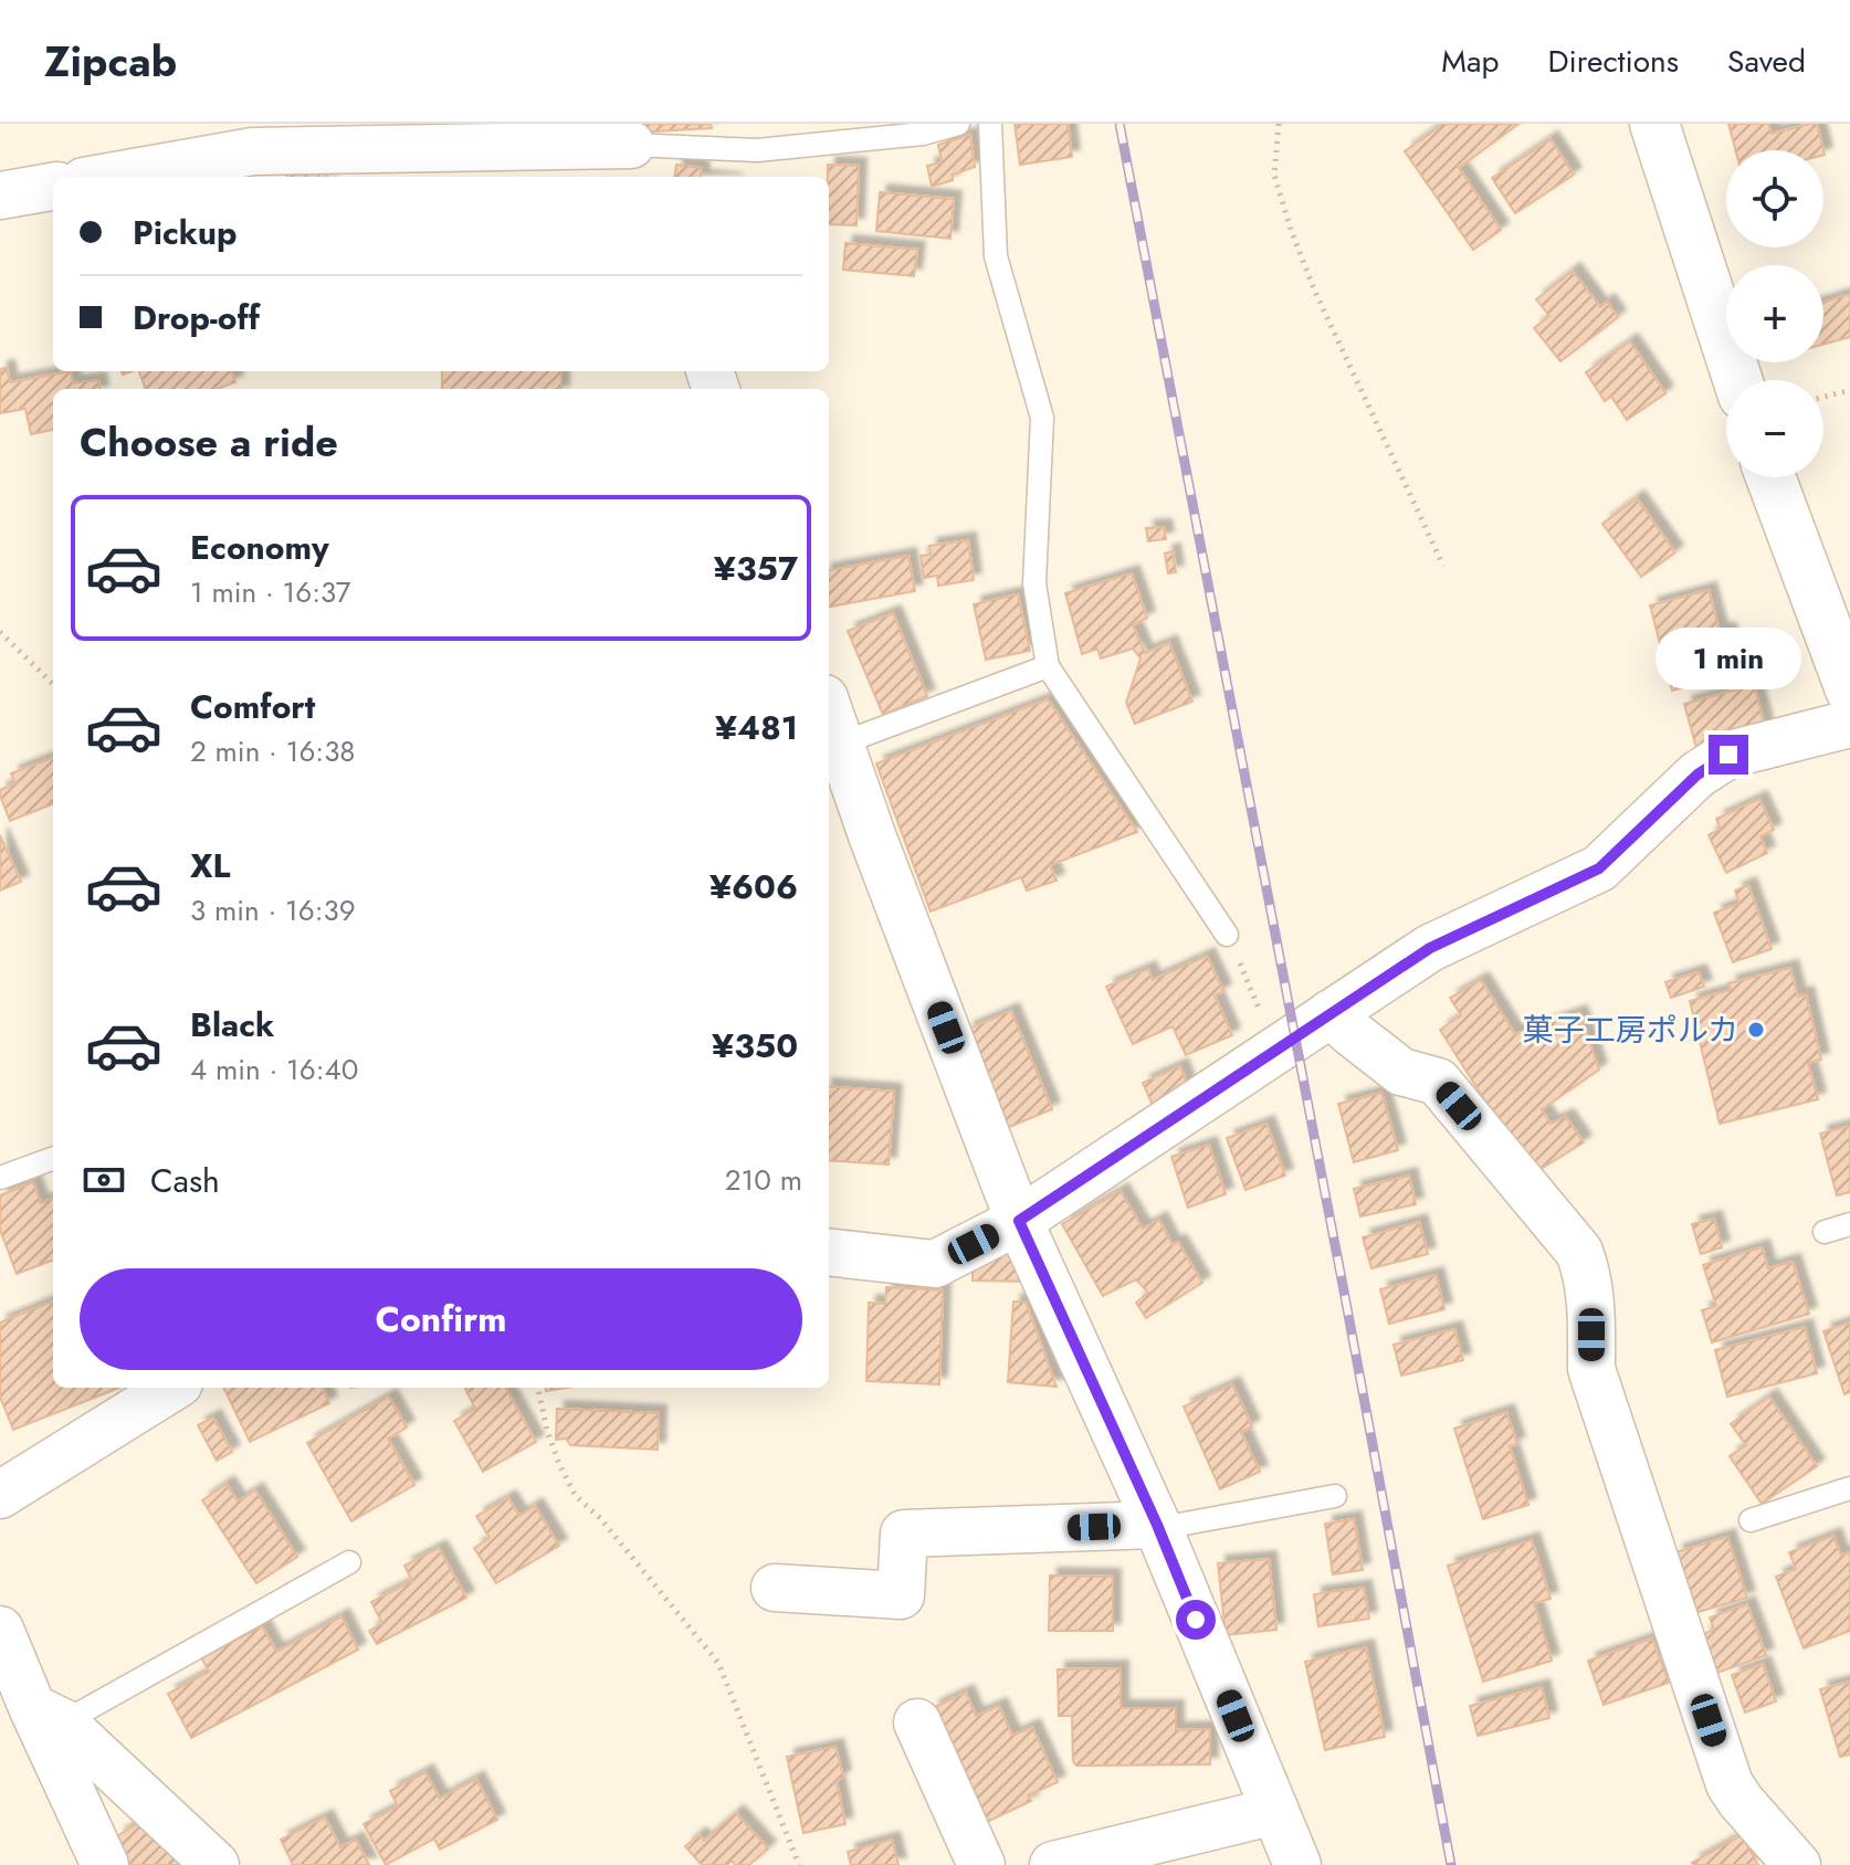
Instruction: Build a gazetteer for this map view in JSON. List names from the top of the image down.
{
  "places": ["菓子工房ポルカ"],
  "page": {
    "header": "Zipcab",
    "nav": ["Map", "Directions", "Saved"],
    "map_buttons": ["+", "−"],
    "banner": ["Pickup", "Drop-off"],
    "heading": "Choose a ride",
    "list": [
      {
        "name": "Economy",
        "note": "1 min · 16:37",
        "value": "¥357"
      },
      {
        "name": "Comfort",
        "note": "2 min · 16:38",
        "value": "¥481"
      },
      {
        "name": "XL",
        "note": "3 min · 16:39",
        "value": "¥606"
      },
      {
        "name": "Black",
        "note": "4 min · 16:40",
        "value": "¥350"
      }
    ],
    "bubble": "1 min",
    "pay": ["Cash", "210 m"],
    "buttons": "Confirm"
  }
}
